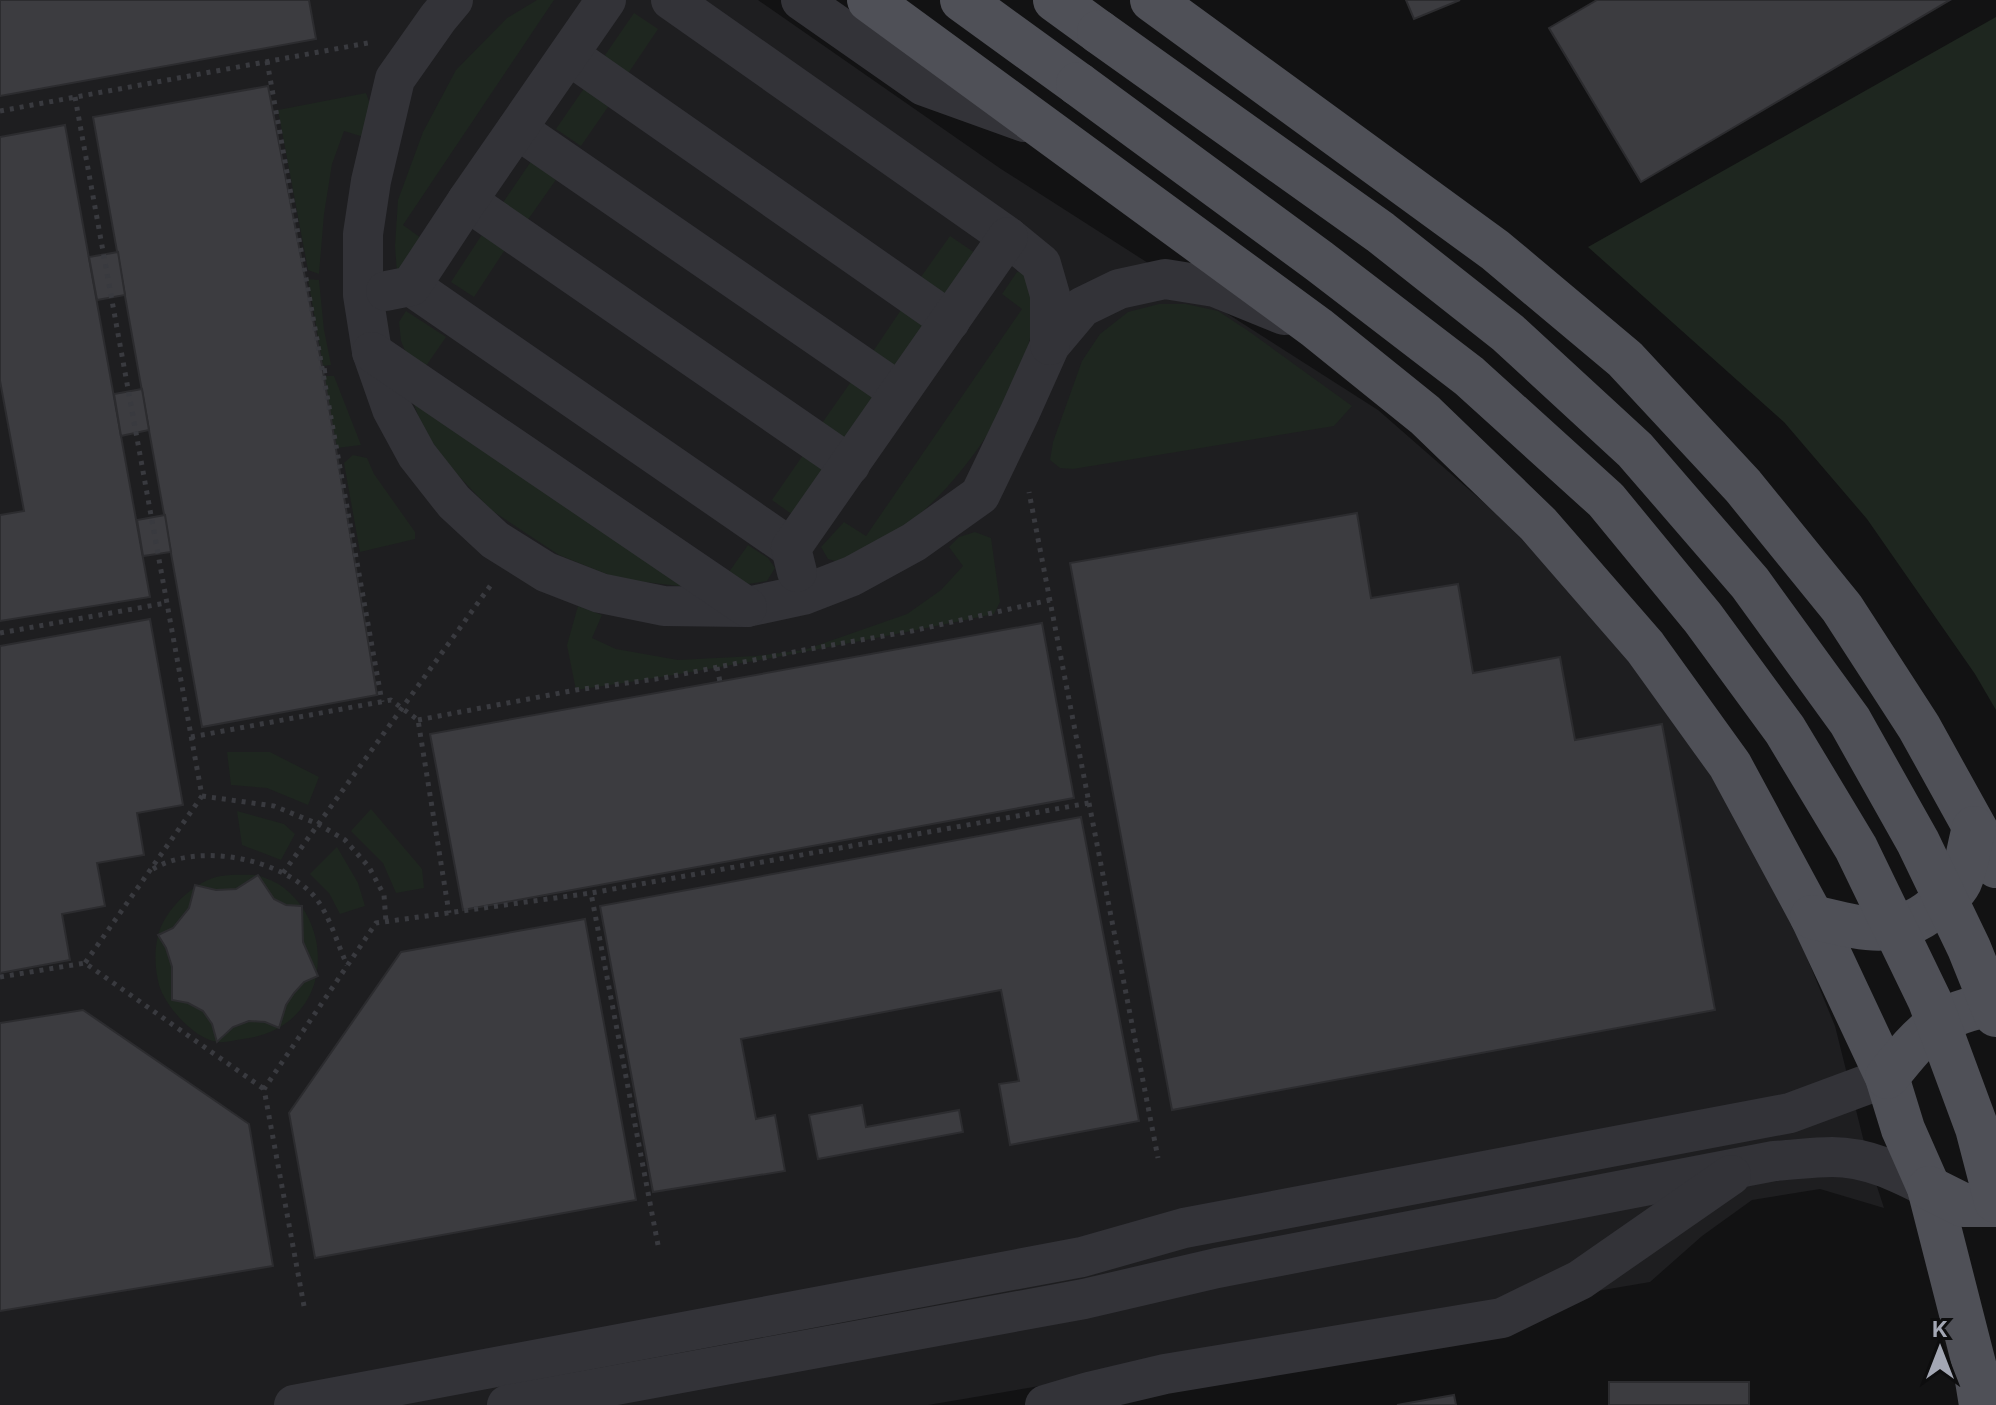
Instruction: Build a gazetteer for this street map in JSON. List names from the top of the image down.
{
  "north": "top"
}
